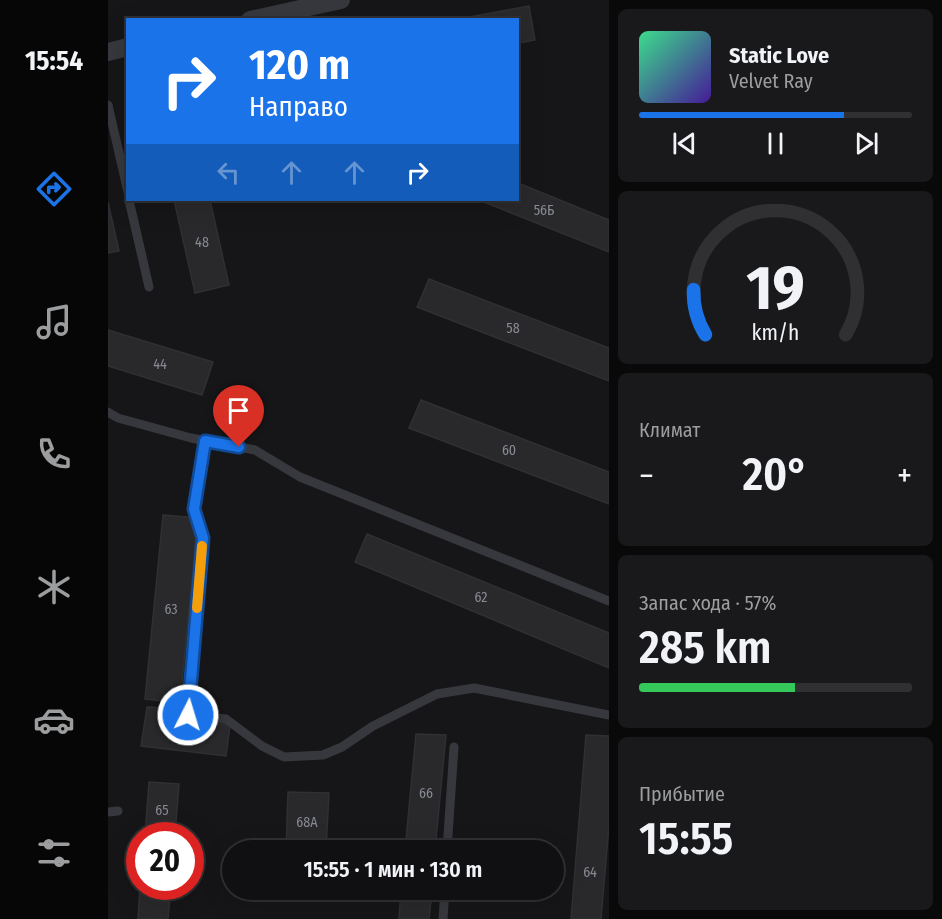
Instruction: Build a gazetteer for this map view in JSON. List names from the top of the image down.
{
  "house_numbers": [
    "56Б",
    "48",
    "58",
    "44",
    "60",
    "62",
    "63",
    "66",
    "65",
    "68А",
    "64"
  ],
  "page": {
    "tabs": "15:54",
    "turn": ["120 m", "Направо"],
    "song": ["Static Love", "Velvet Ray"],
    "tile": [
      "Климат",
      ["Запас хода · 57%", "285 km"],
      ["Прибытие", "15:55"]
    ],
    "heat": ["−", "20°", "+"],
    "limit": "20",
    "trip": "15:55 · 1 мин · 130 m",
    "gauge": ["19", "km/h"]
  }
}
